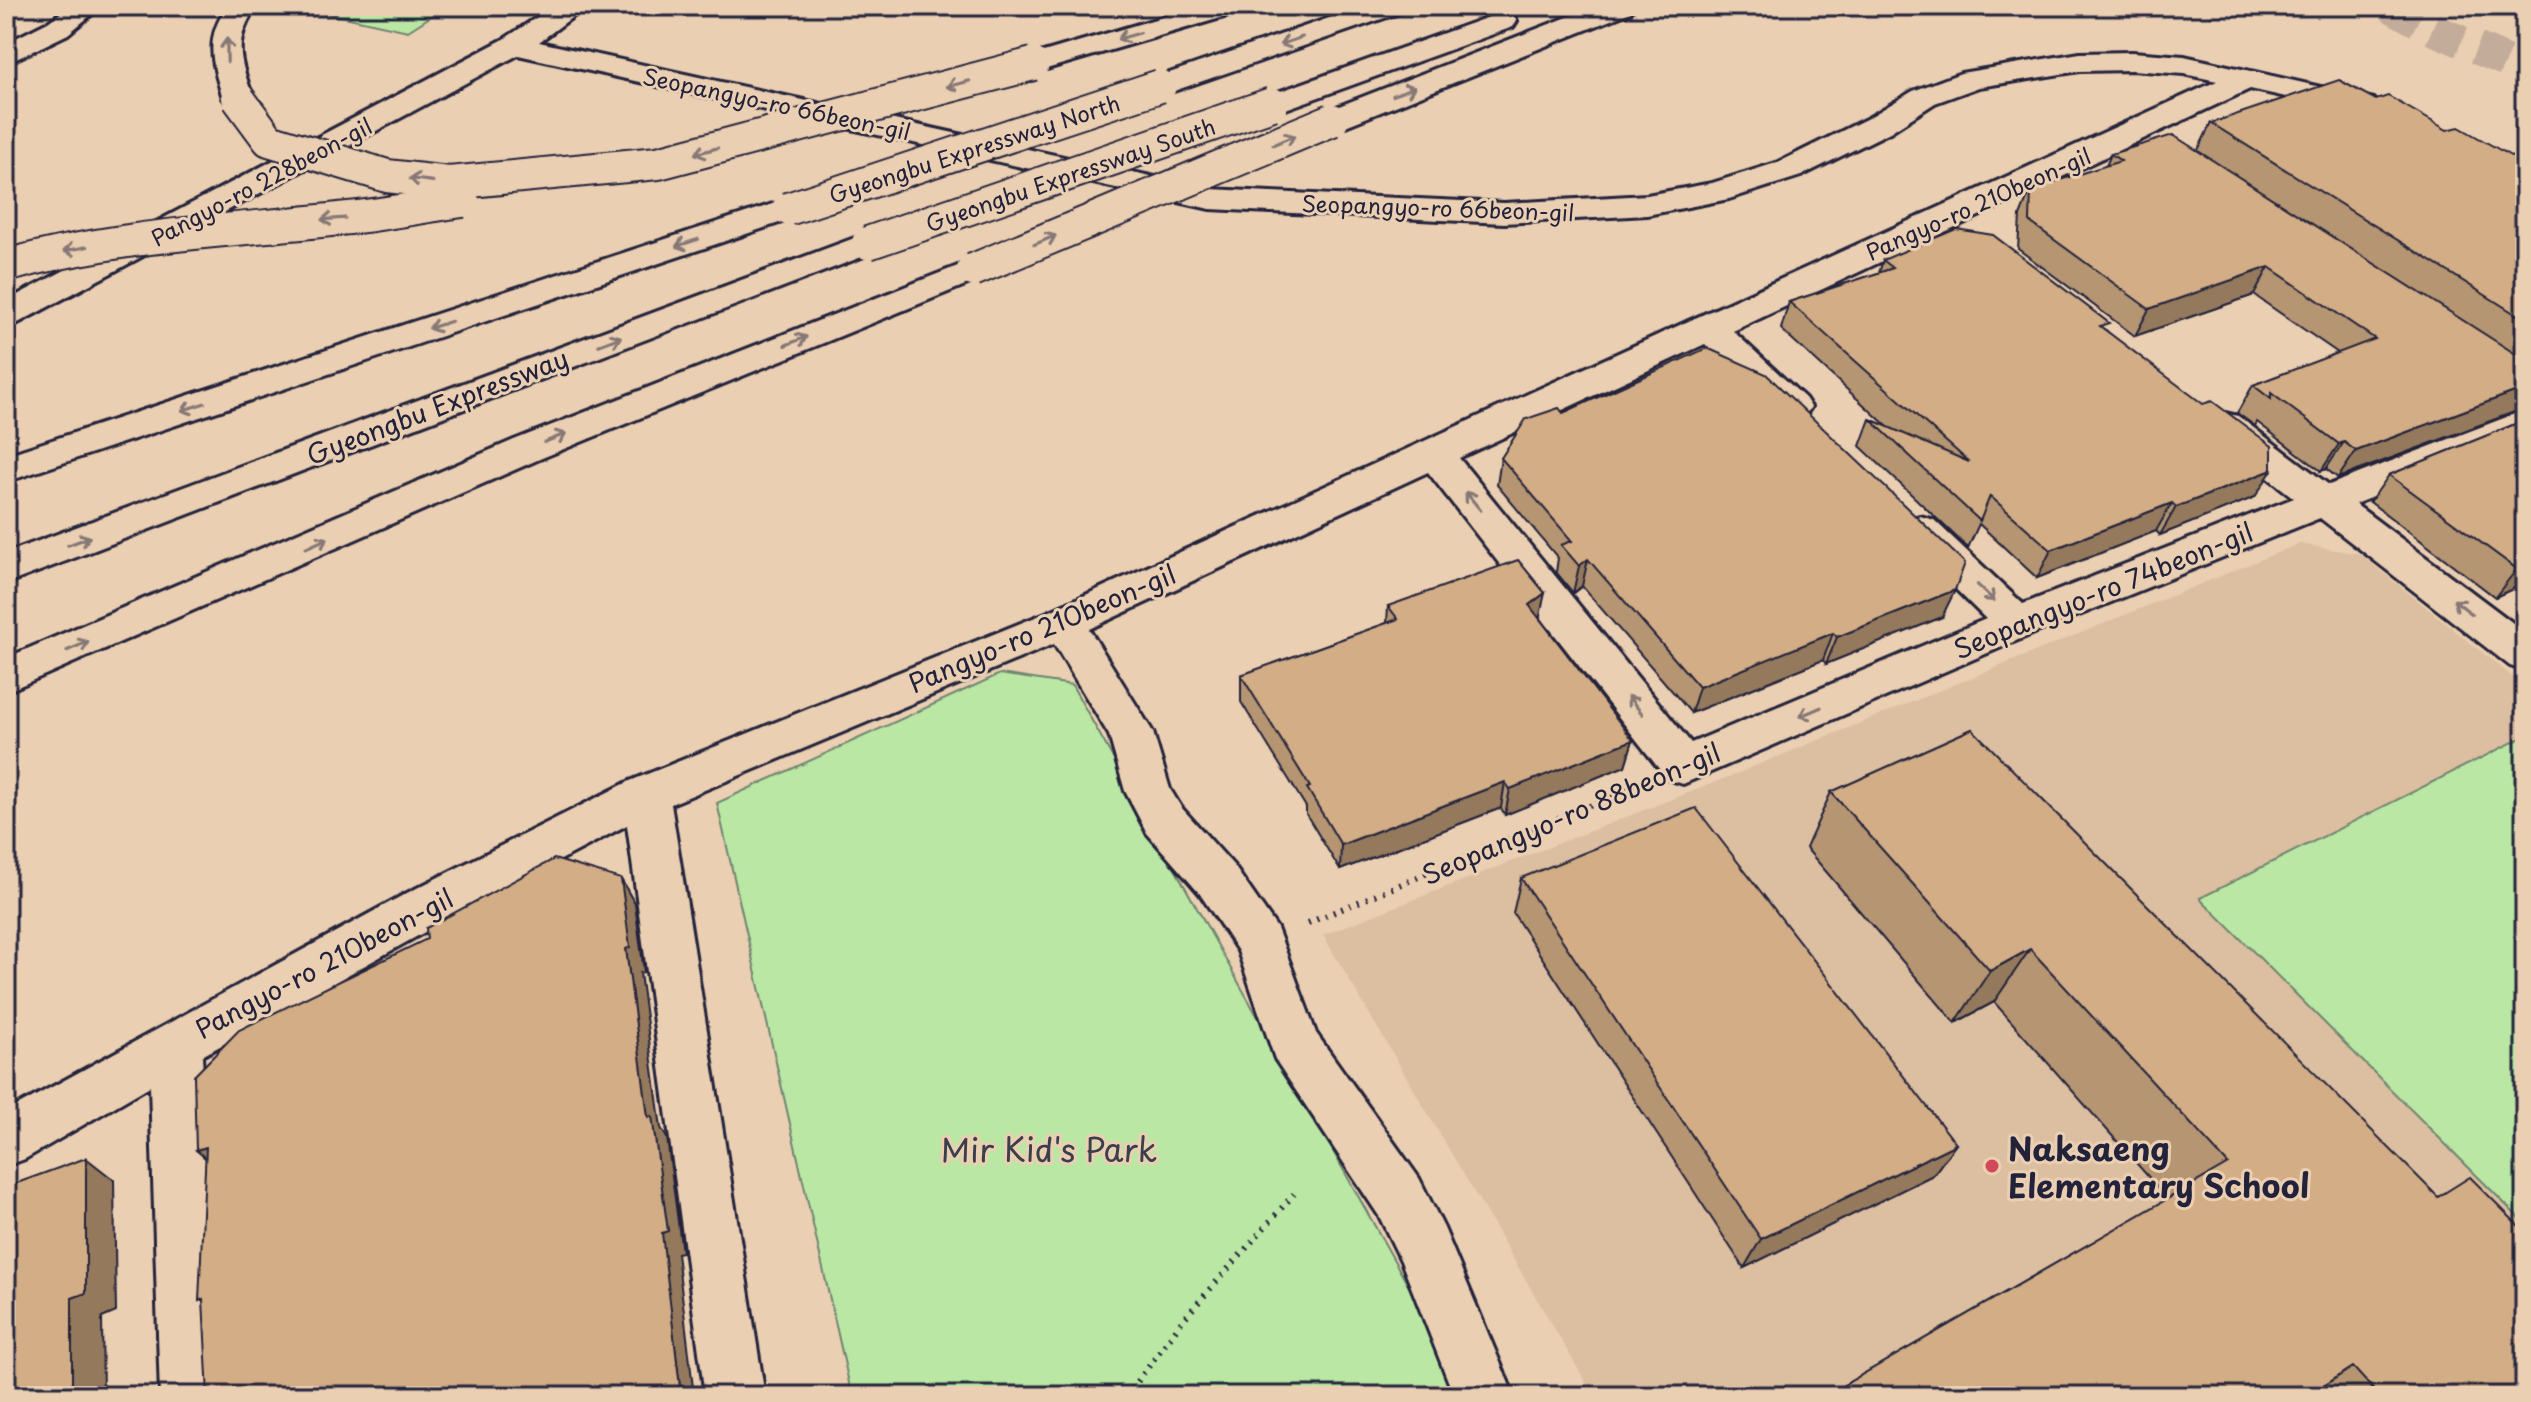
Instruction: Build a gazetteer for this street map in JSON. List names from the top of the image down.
{
  "streets": {
    "main road": [
      "Seopangyo-ro 66beon-gil",
      "Gyeongbu Expressway North",
      "Gyeongbu Expressway South",
      "Pangyo-ro 228beon-gil",
      "Pangyo-ro 210beon-gil",
      "Gyeongbu Expressway",
      "Seopangyo-ro 74beon-gil",
      "Seopangyo-ro 88beon-gil"
    ]
  },
  "crossings": [
    ["Seopangyo-ro 66beon-gil", "Pangyo-ro 228beon-gil"],
    ["Seopangyo-ro 66beon-gil", "Pangyo-ro 210beon-gil"],
    ["Gyeongbu Expressway South", "Gyeongbu Expressway"],
    ["Seopangyo-ro 74beon-gil", "Seopangyo-ro 88beon-gil"]
  ],
  "parks": ["Mir Kid's Park"],
  "places": ["Naksaeng Elementary School"]
}
